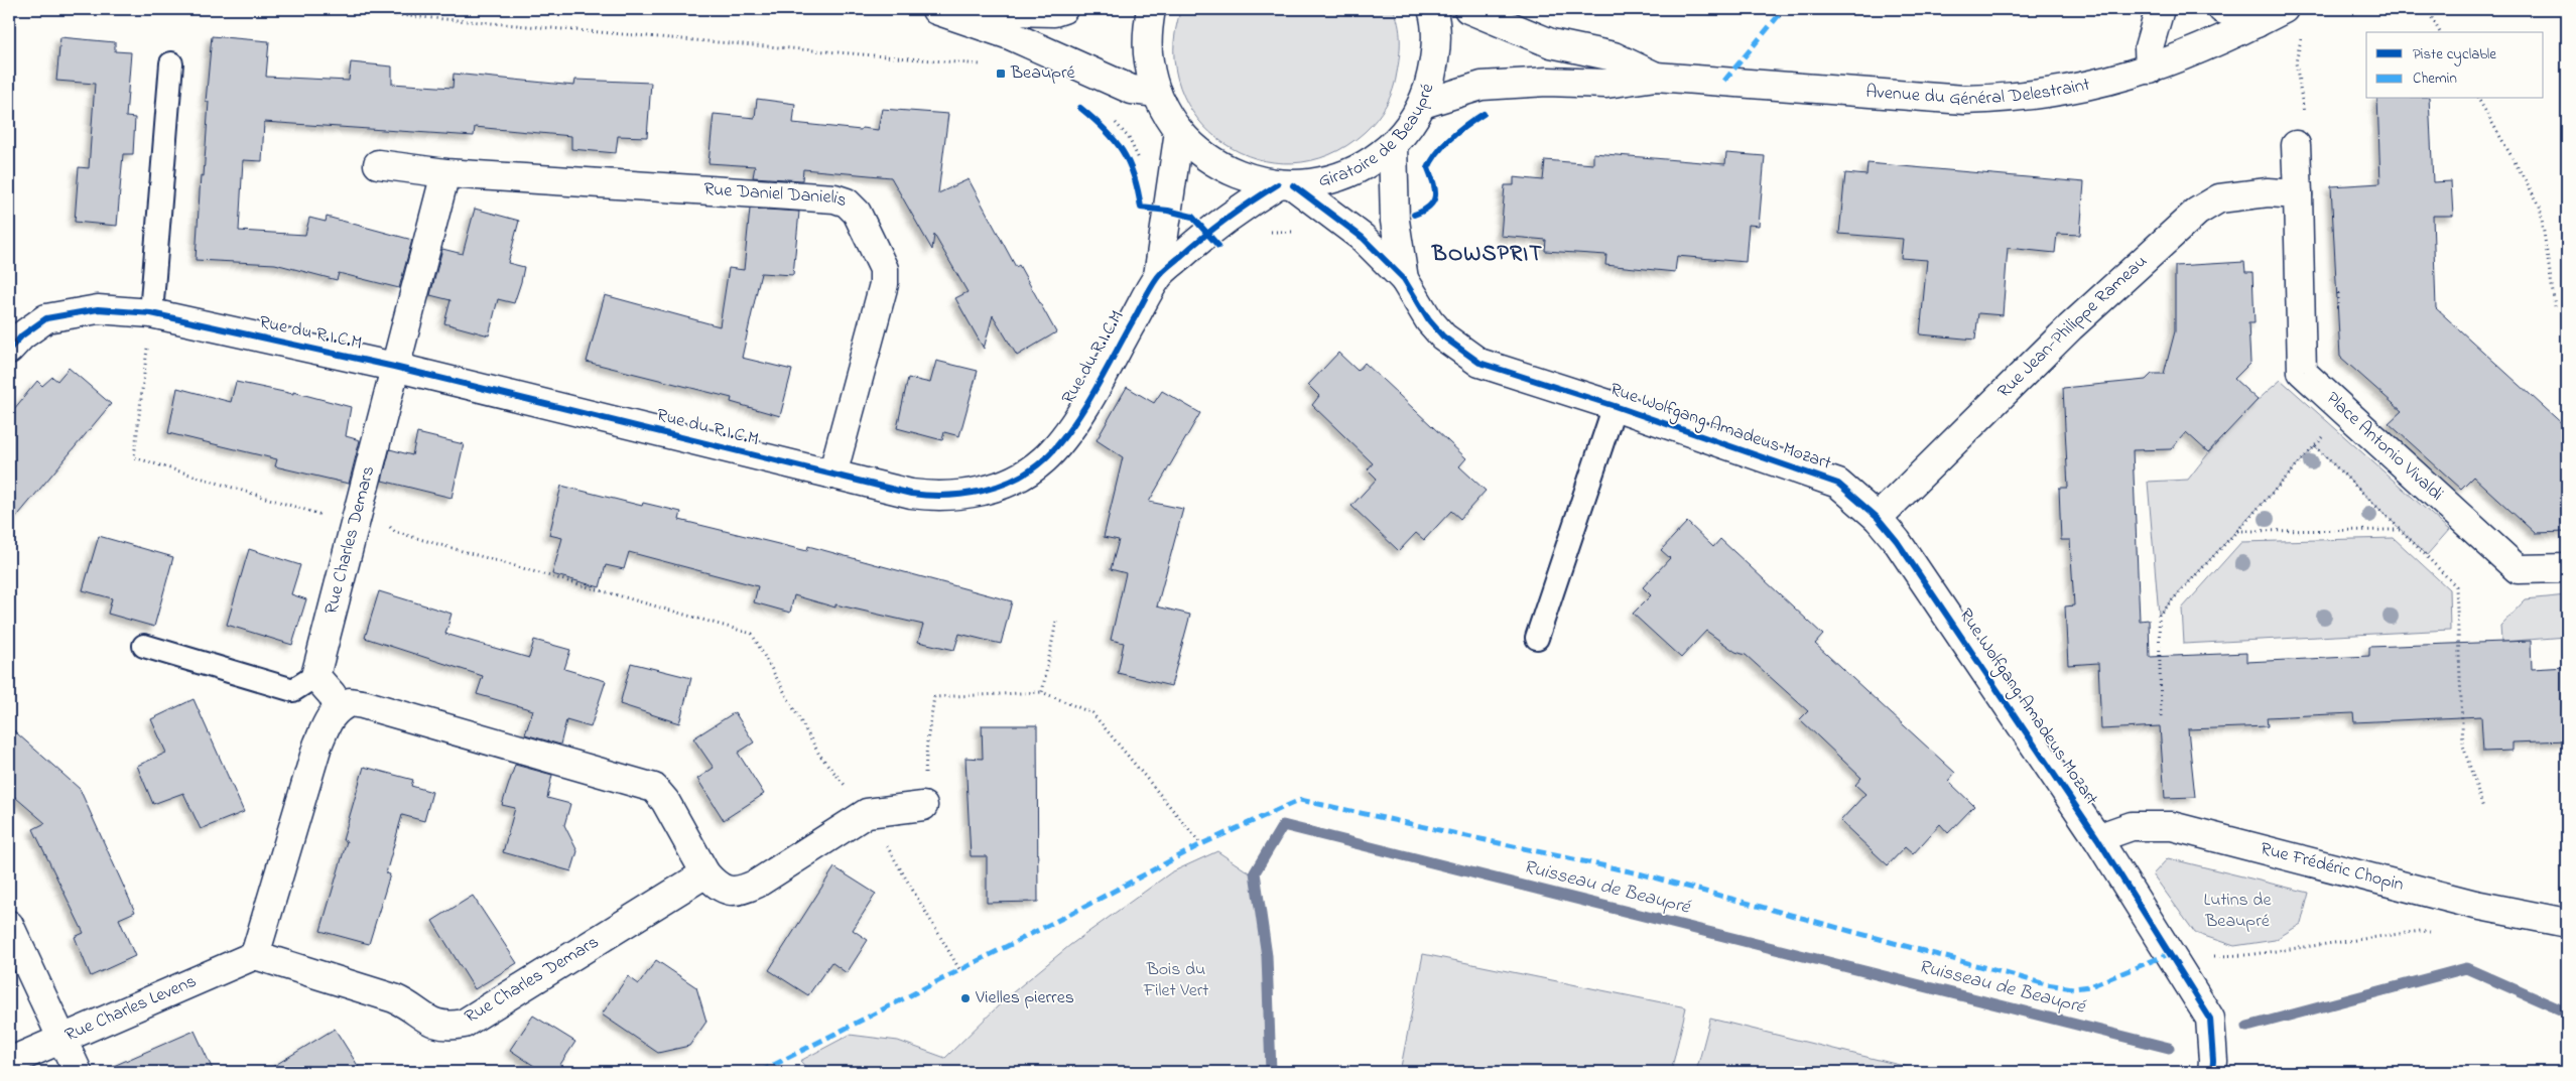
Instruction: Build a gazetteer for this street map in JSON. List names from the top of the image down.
{
  "streets": {
    "street": [
      "Avenue du Général Delestraint",
      "Giratoire de Beaupré",
      "Rue Daniel Danielis",
      "Rue Jean-Philippe Rameau",
      "Rue du R.I.C.M",
      "Rue Wolfgang Amadeus Mozart",
      "Place Antonio Vivaldi",
      "Rue Charles Demars",
      "Rue Frédéric Chopin",
      "Rue Charles Levens"
    ]
  },
  "crossings": [
    ["Avenue du Général Delestraint", "Giratoire de Beaupré"],
    ["Giratoire de Beaupré", "Rue du R.I.C.M"],
    ["Giratoire de Beaupré", "Rue Wolfgang Amadeus Mozart"],
    ["Rue Daniel Danielis", "Rue du R.I.C.M"],
    ["Rue Jean-Philippe Rameau", "Rue Wolfgang Amadeus Mozart"],
    ["Rue Jean-Philippe Rameau", "Place Antonio Vivaldi"],
    ["Rue du R.I.C.M", "Rue Wolfgang Amadeus Mozart"],
    ["Rue du R.I.C.M", "Rue Charles Demars"],
    ["Rue Wolfgang Amadeus Mozart", "Rue Frédéric Chopin"],
    ["Rue Charles Demars", "Rue Charles Levens"]
  ],
  "districts": ["BOWSPRIT"],
  "water": ["Ruisseau de Beaupré"],
  "parks": ["Lutins de Beaupré", "Bois du Filet Vert"],
  "places": {
    "transit": ["Beaupré"],
    "other": ["Vielles pierres"]
  },
  "legend": ["Piste cyclable", "Chemin"]
}
